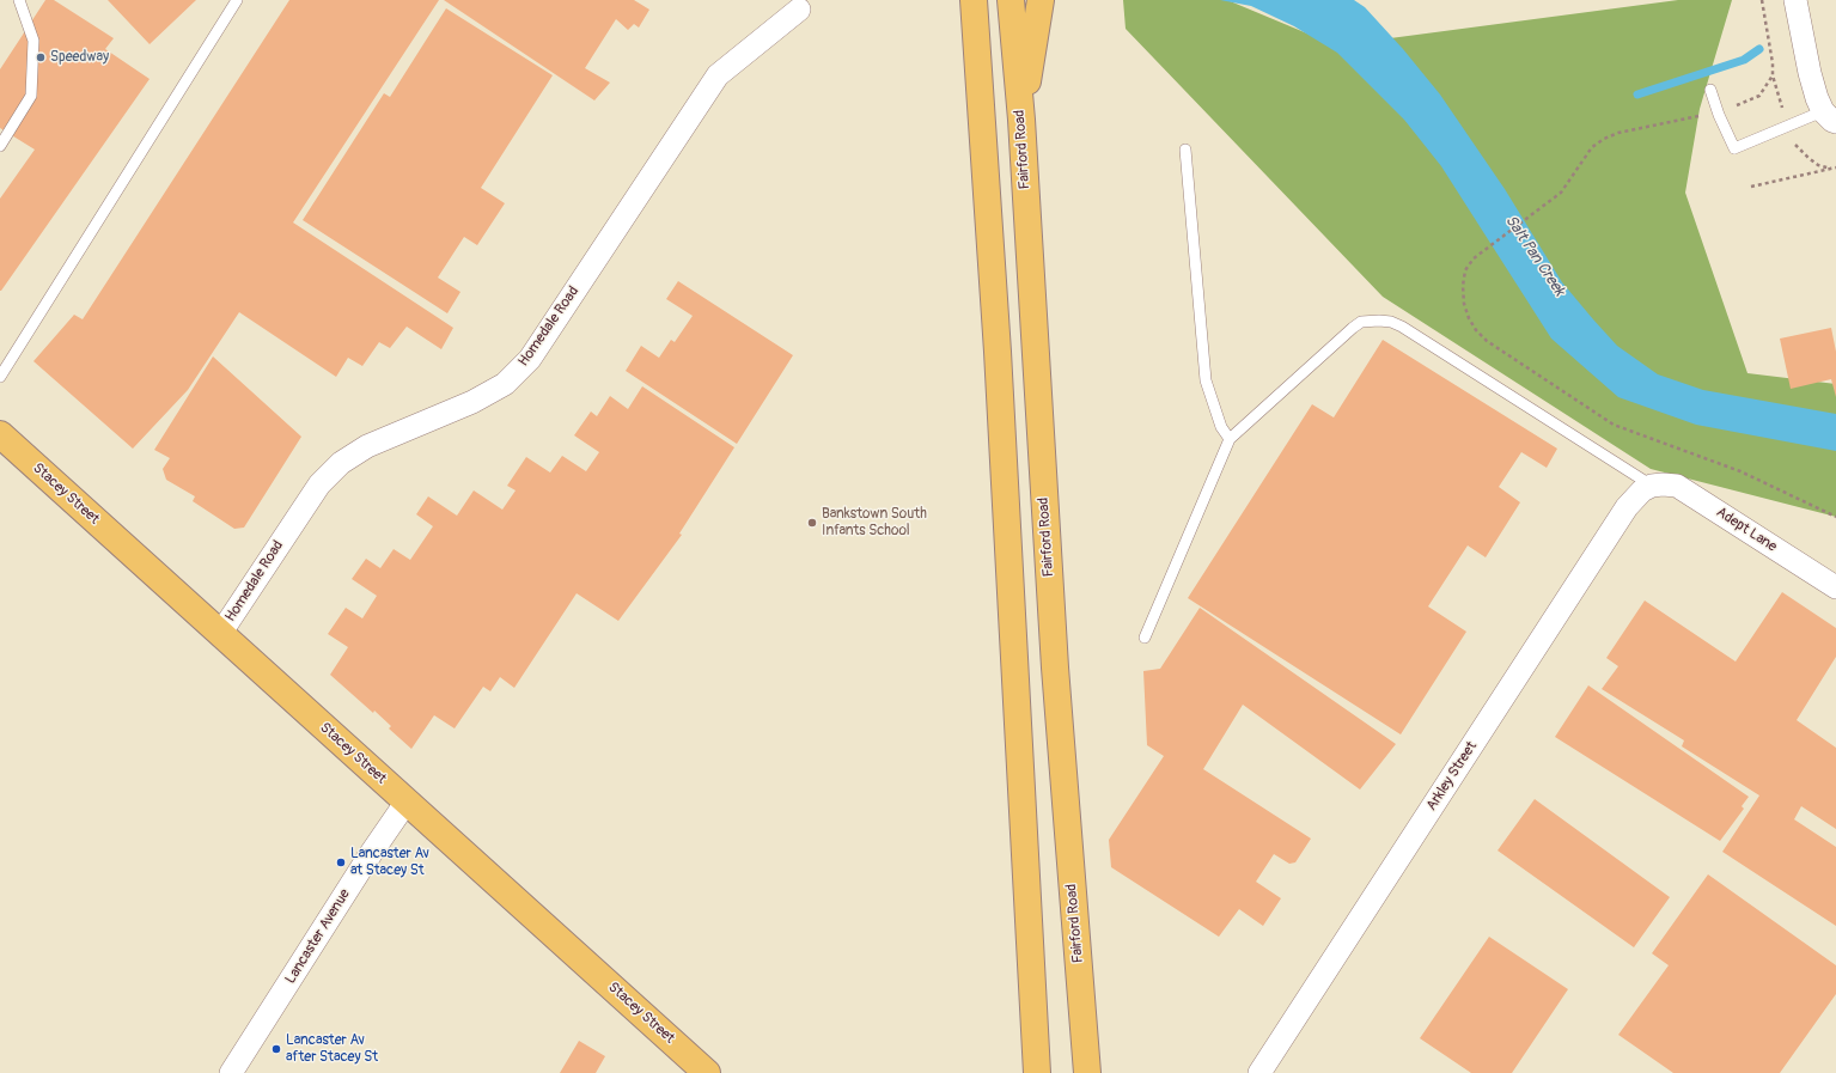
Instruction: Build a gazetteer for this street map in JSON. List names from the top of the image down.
{
  "streets": {
    "highway": ["Fairford Road", "Stacey Street"],
    "street": [
      "Homedale Road",
      "Adept Lane",
      "Arkley Street",
      "Lancaster Avenue"
    ]
  },
  "crossings": [
    ["Homedale Road", "Stacey Street"],
    ["Stacey Street", "Lancaster Avenue"],
    ["Adept Lane", "Arkley Street"]
  ],
  "water": ["Salt Pan Creek"],
  "places": [
    "Speedway",
    "Bankstown South Infants School",
    "Lancaster Av at Stacey St",
    "Lancaster Av after Stacey St"
  ]
}
